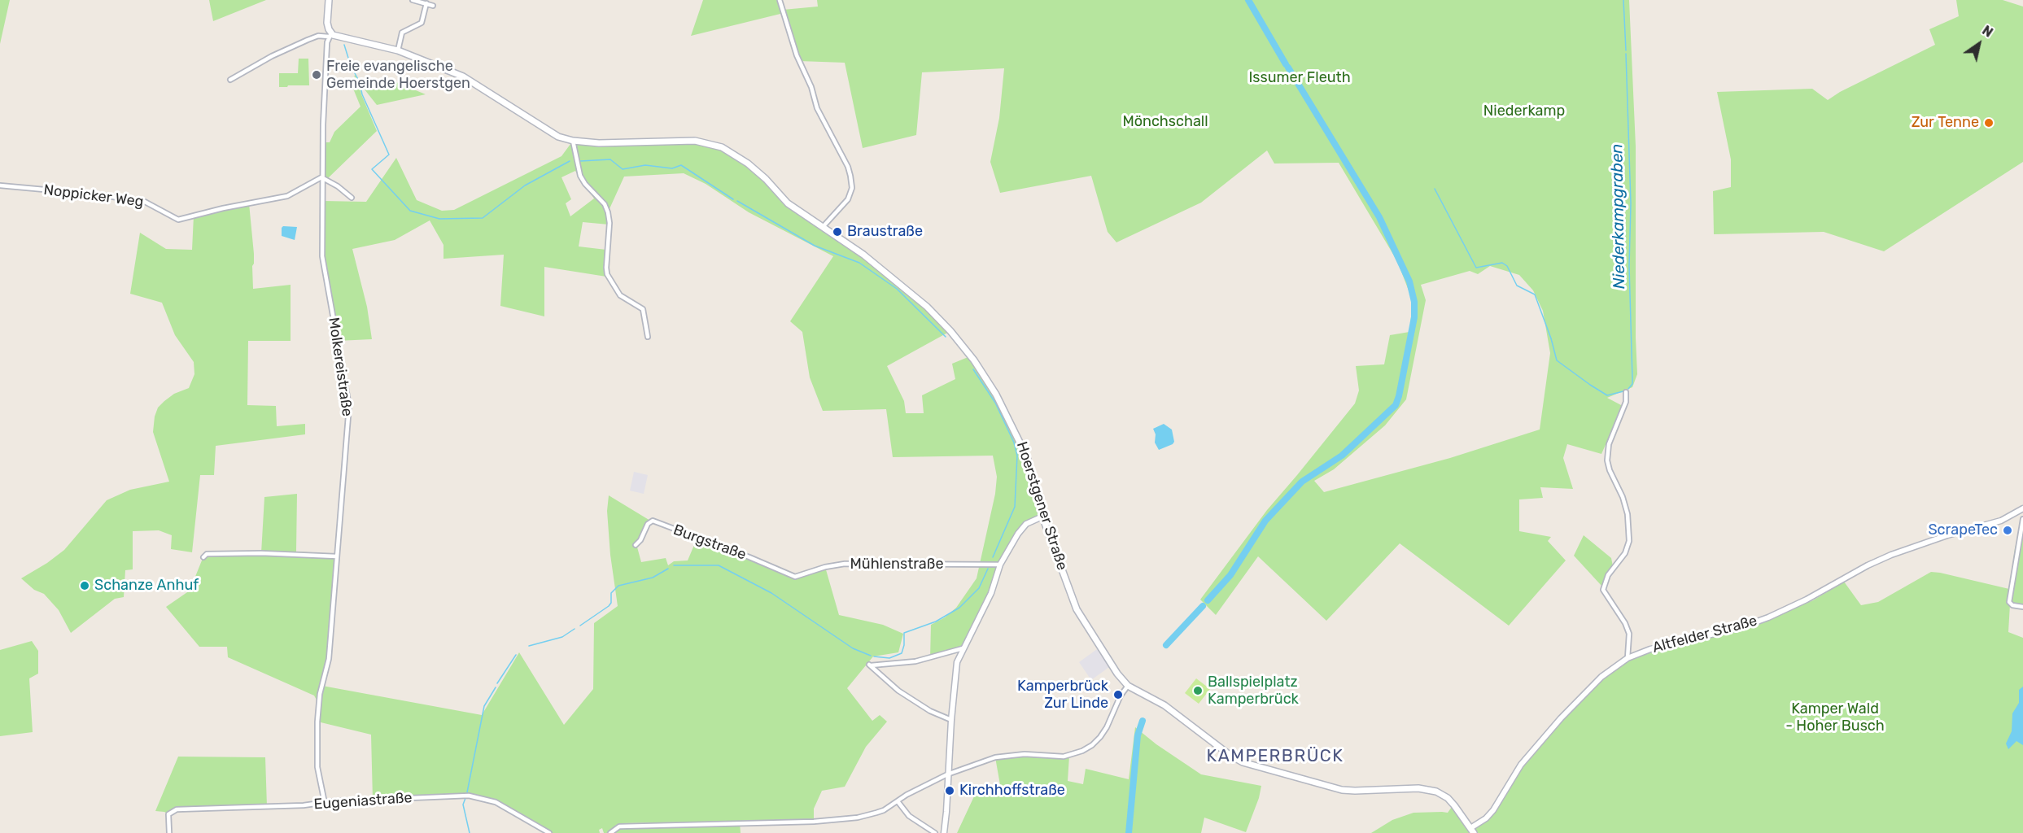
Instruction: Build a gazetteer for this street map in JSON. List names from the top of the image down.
{
  "streets": {
    "main road": ["Hoerstgener Straße"],
    "street": [
      "Noppicker Weg",
      "Molkereistraße",
      "Burgstraße",
      "Mühlenstraße",
      "Altfelder Straße",
      "Eugeniastraße"
    ]
  },
  "crossings": [
    ["Noppicker Weg", "Molkereistraße"],
    ["Molkereistraße", "Hoerstgener Straße"],
    ["Molkereistraße", "Eugeniastraße"],
    ["Hoerstgener Straße", "Altfelder Straße"],
    ["Burgstraße", "Mühlenstraße"]
  ],
  "districts": ["KAMPERBRÜCK"],
  "water": ["Niederkampgraben"],
  "parks": [
    "Issumer Fleuth",
    "Niederkamp",
    "Mönchschall",
    "Kamper Wald - Hoher Busch"
  ],
  "places": [
    "Freie evangelische Gemeinde Hoerstgen",
    "Zur Tenne",
    "Braustraße",
    "ScrapeTec",
    "Schanze Anhuf",
    "Ballspielplatz Kamperbrück",
    "Kamperbrück Zur Linde",
    "Kirchhoffstraße"
  ],
  "north": "top right"
}
